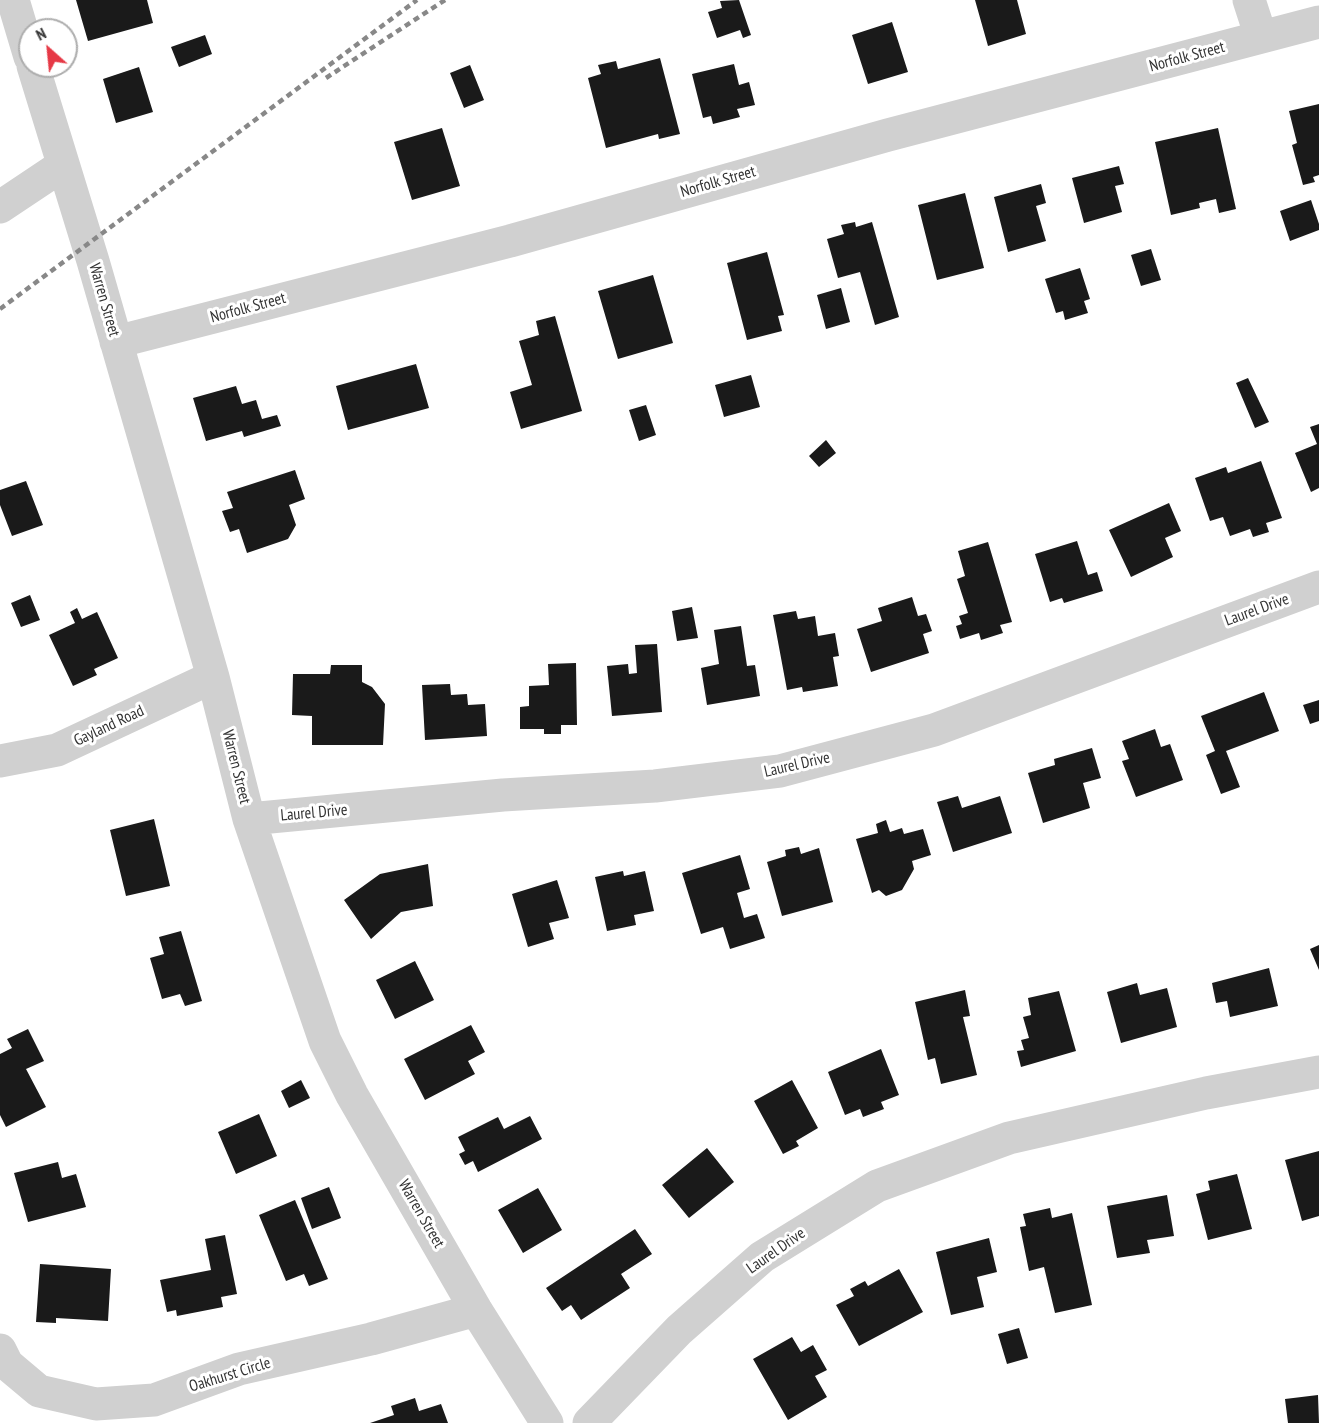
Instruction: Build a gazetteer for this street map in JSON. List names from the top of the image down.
{
  "streets": {
    "street": [
      "Norfolk Street",
      "Warren Street",
      "Laurel Drive",
      "Gayland Road",
      "Oakhurst Circle"
    ]
  },
  "crossings": [
    ["Norfolk Street", "Warren Street"],
    ["Warren Street", "Laurel Drive"],
    ["Warren Street", "Gayland Road"],
    ["Warren Street", "Oakhurst Circle"]
  ],
  "north": "top left"
}
